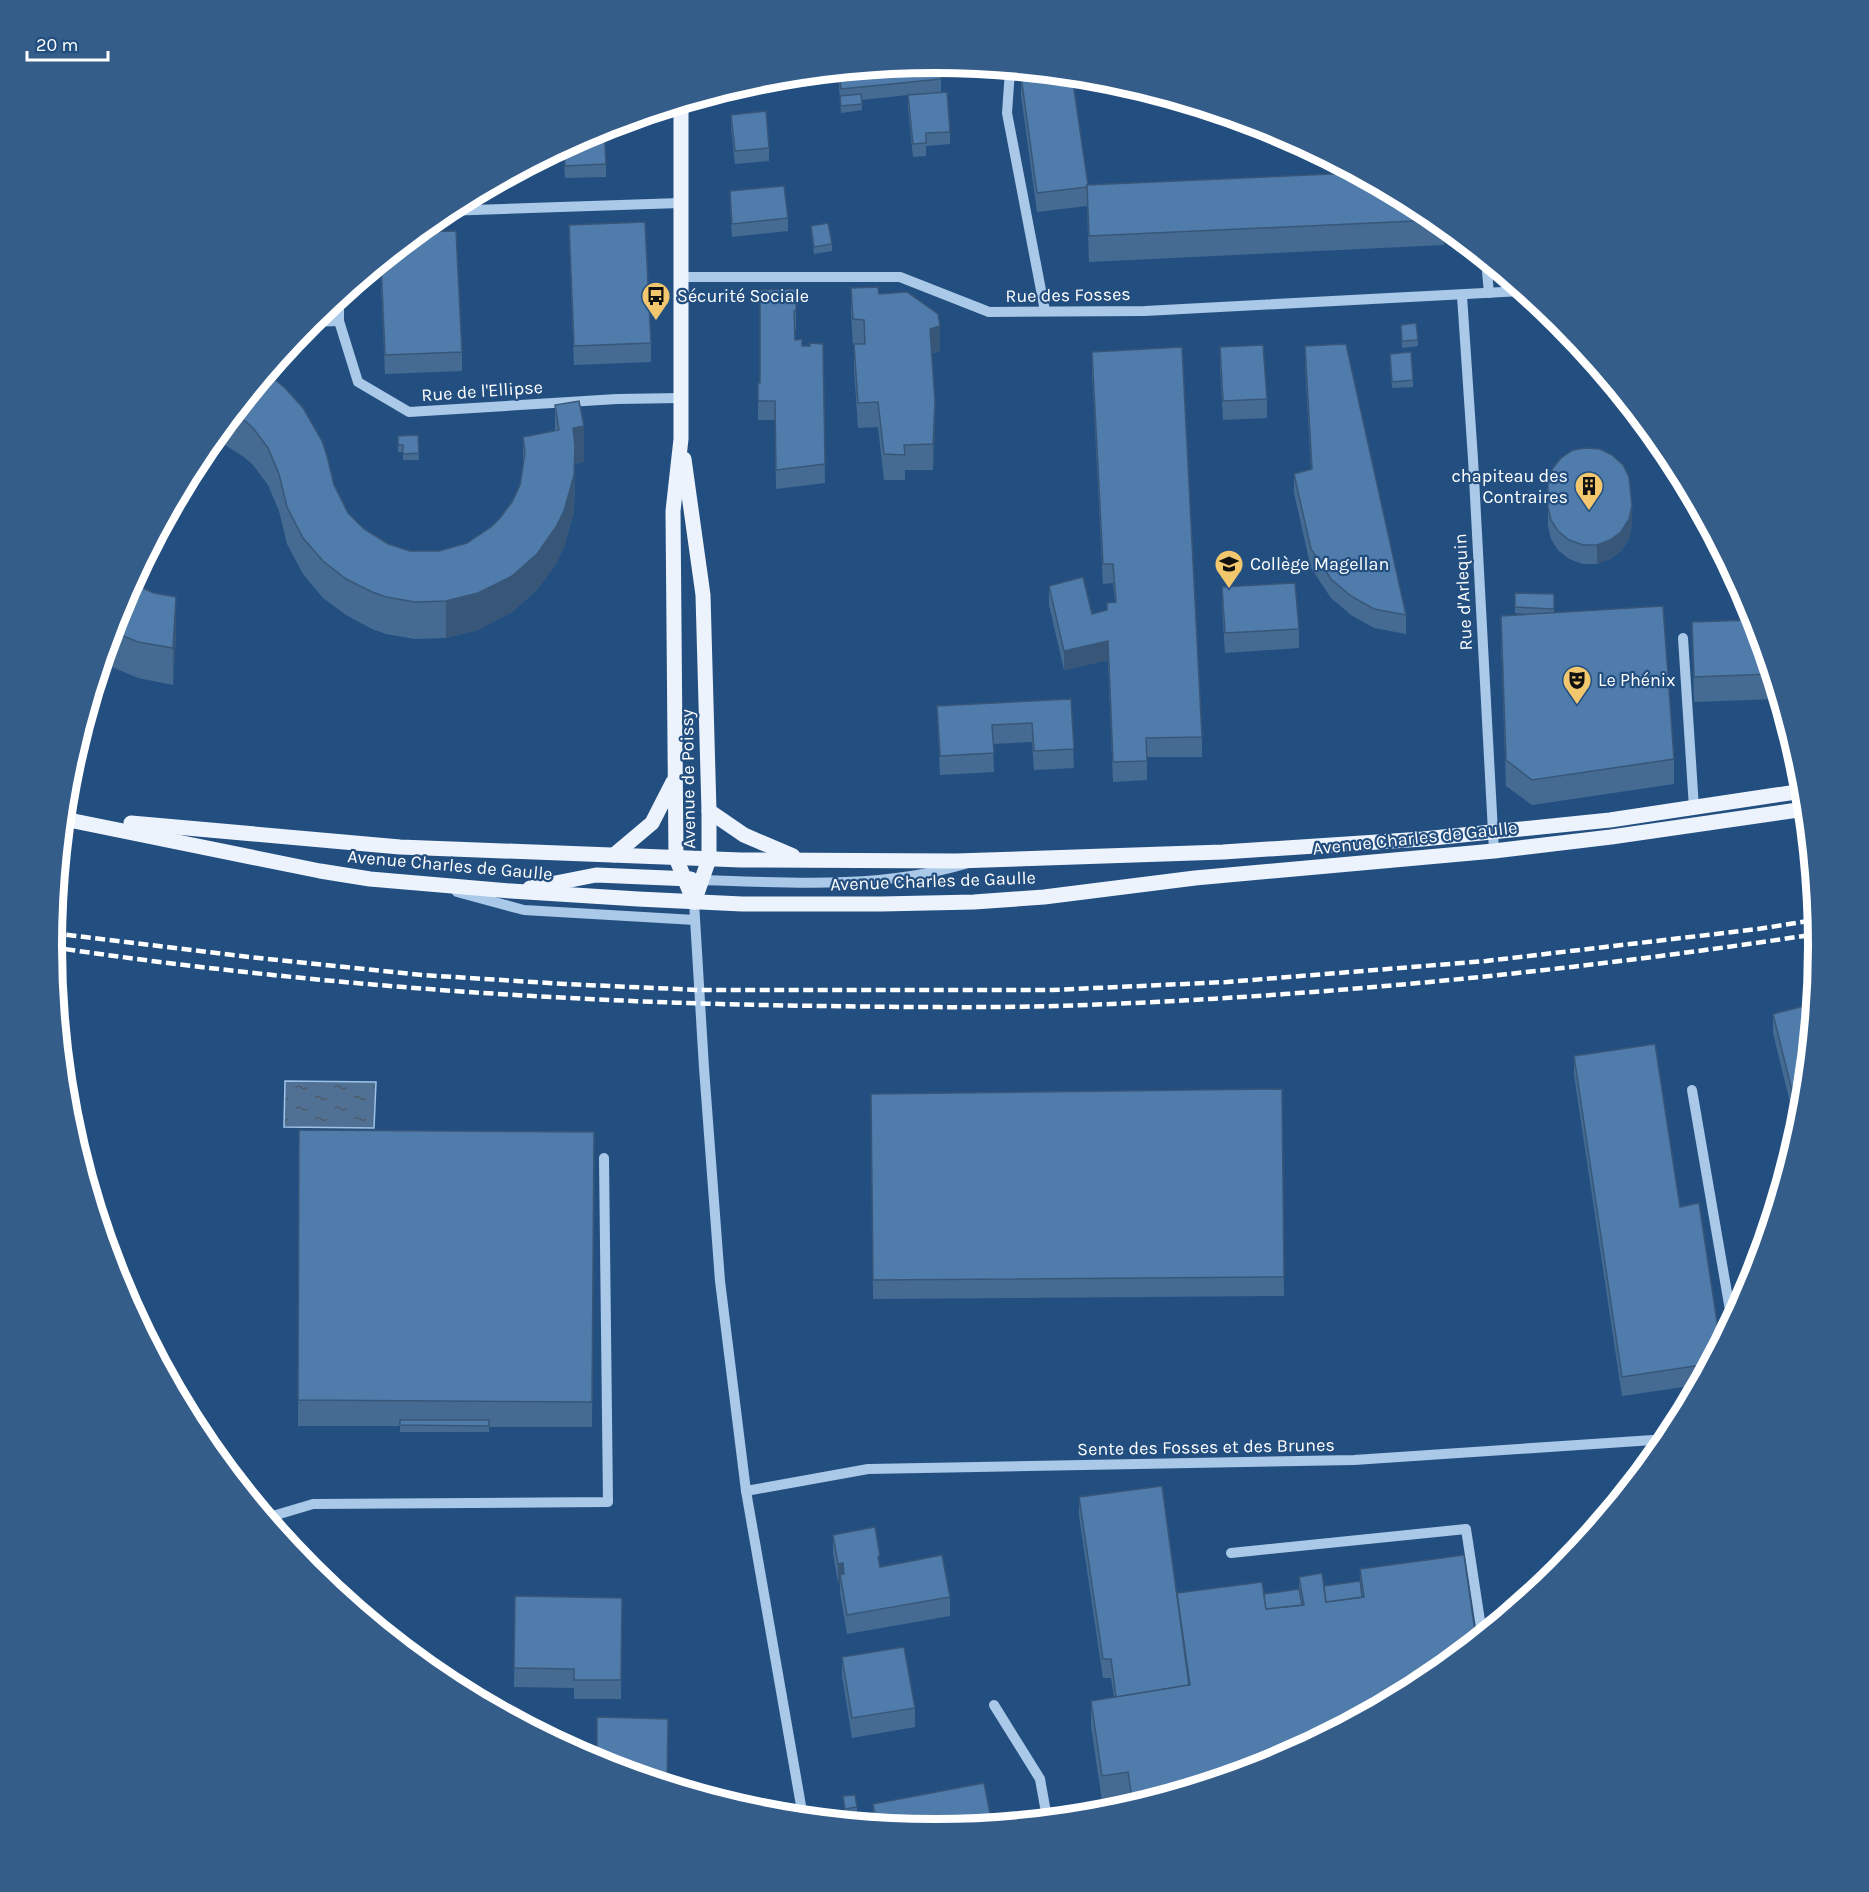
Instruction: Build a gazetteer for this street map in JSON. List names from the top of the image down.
{
  "streets": {
    "main road": ["Avenue de Poissy", "Avenue Charles de Gaulle"],
    "street": [
      "Rue des Fosses",
      "Rue de l'Ellipse",
      "Rue d'Arlequin",
      "Sente des Fosses et des Brunes"
    ]
  },
  "crossings": [
    ["Rue des Fosses", "Rue d'Arlequin"],
    ["Rue des Fosses", "Avenue de Poissy"],
    ["Rue de l'Ellipse", "Avenue de Poissy"],
    ["Rue d'Arlequin", "Avenue Charles de Gaulle"],
    ["Avenue de Poissy", "Avenue Charles de Gaulle"]
  ],
  "places": {
    "bus stop": ["Sécurité Sociale"],
    "building": ["chapiteau des Contraires"],
    "school or university": ["Collège Magellan"],
    "theatre": ["Le Phénix"]
  },
  "scale_bar": "20 m"
}
